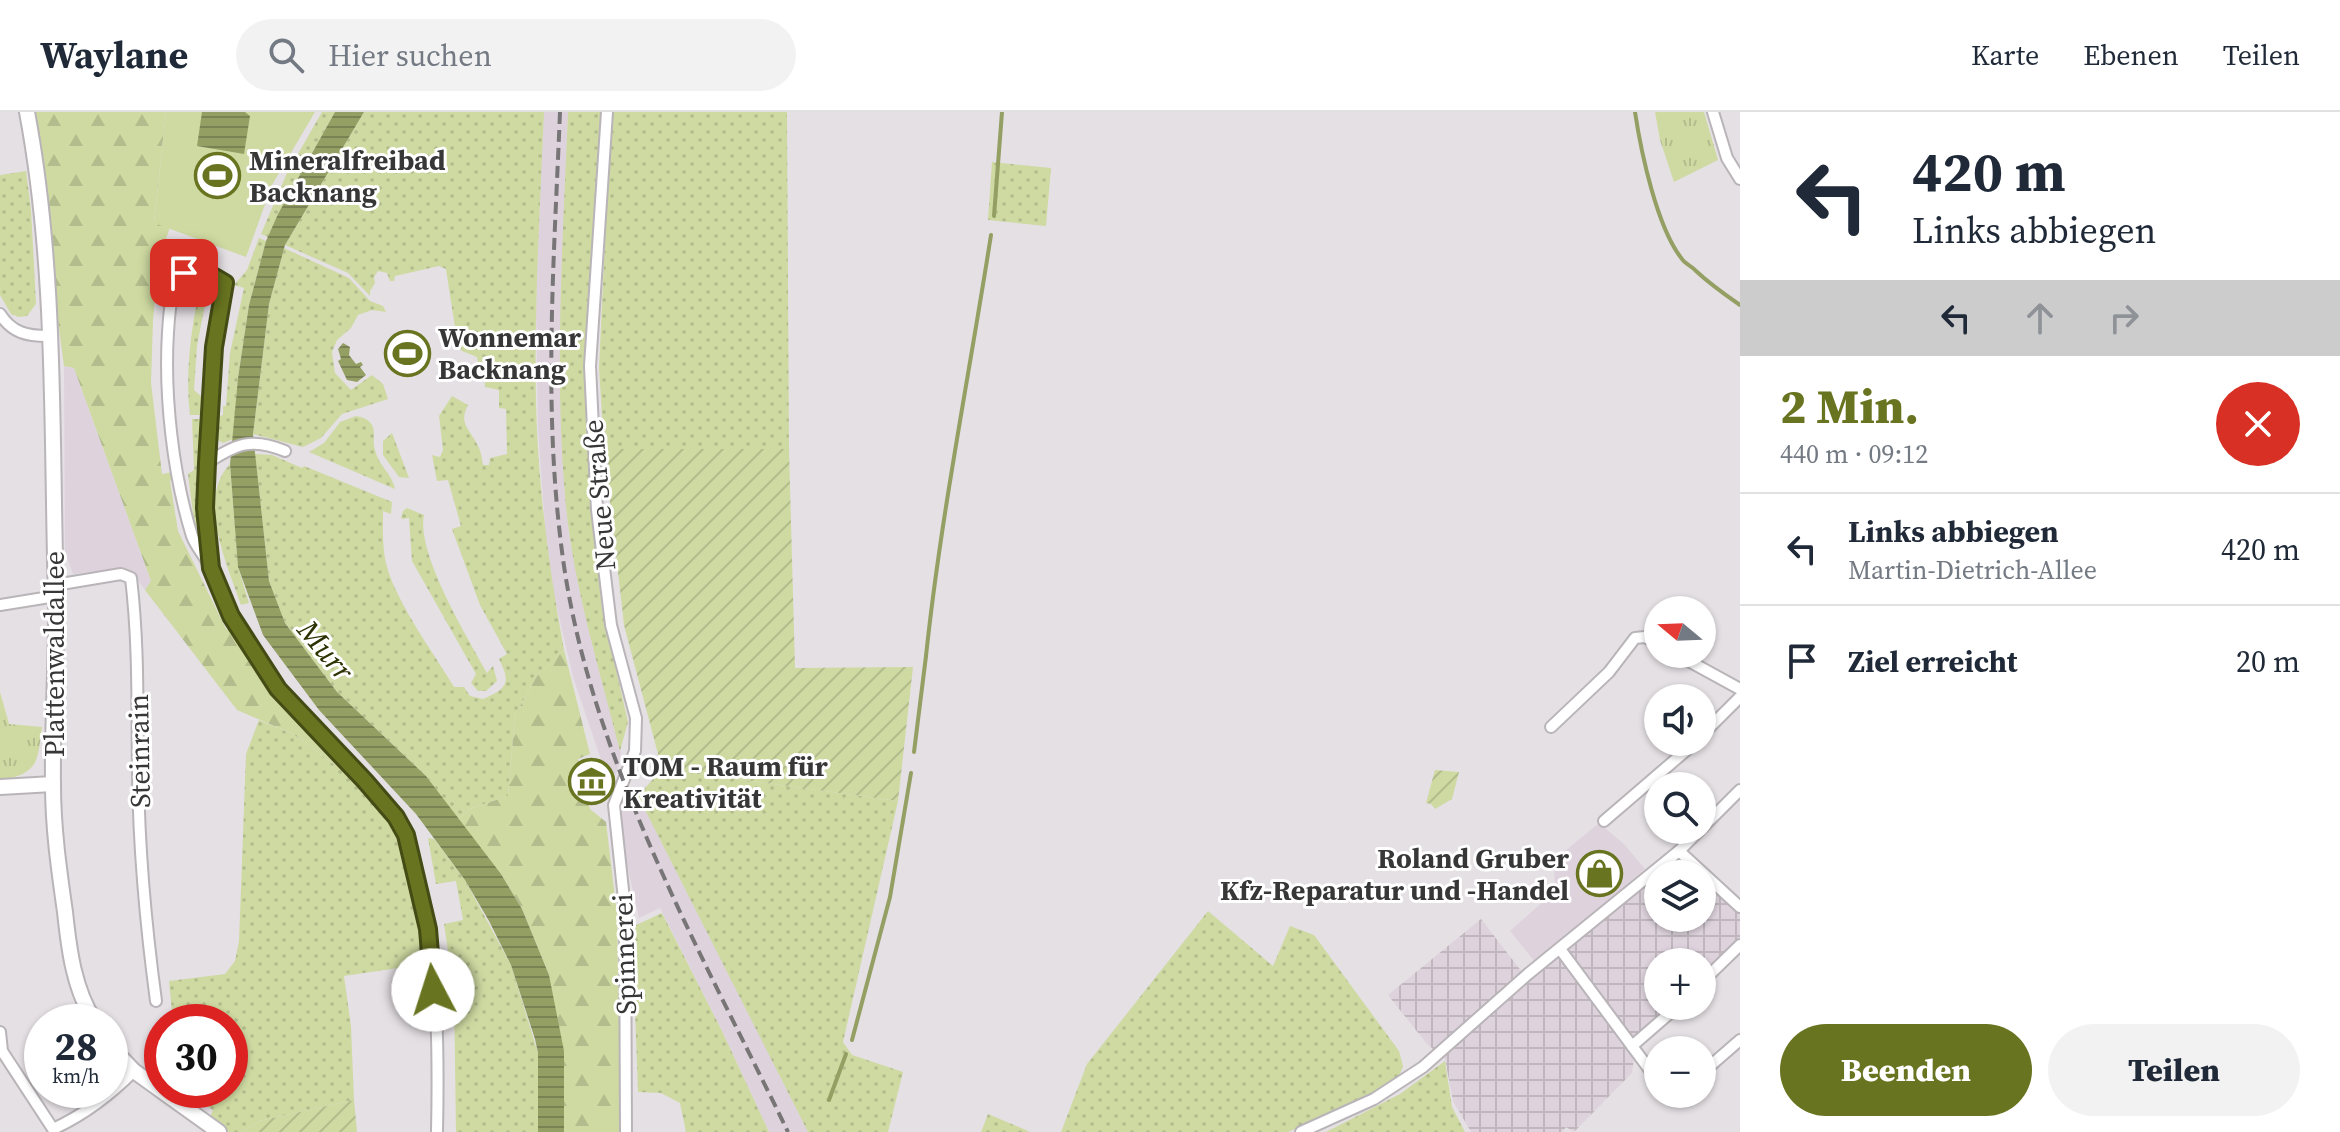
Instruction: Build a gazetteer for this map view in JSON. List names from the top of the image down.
{
  "streets": {
    "street": [
      "Neue Straße",
      "Plattenwaldallee",
      "Steinrain",
      "Spinnerei"
    ]
  },
  "crossings": [
    ["Neue Straße", "Spinnerei"],
    ["Plattenwaldallee", "Steinrain"]
  ],
  "water": ["Murr"],
  "places": {
    "sports": ["Mineralfreibad Backnang", "Wonnemar Backnang"],
    "museum": ["TOM - Raum für Kreativität"],
    "shop": ["Roland Gruber Kfz-Reparatur und -Handel"]
  },
  "north": "left",
  "page": {
    "header": "Waylane",
    "search": "Hier suchen",
    "nav": ["Karte", "Ebenen", "Teilen"],
    "turn": ["420 m", "Links abbiegen"],
    "heading": ["2 Min.", "440 m · 09:12"],
    "list": [
      {
        "name": "Links abbiegen",
        "note": "Martin-Dietrich-Allee",
        "value": "420 m"
      },
      {
        "name": "Ziel erreicht",
        "value": "20 m"
      }
    ],
    "map_buttons": ["+", "−"],
    "speed": "28 km/h",
    "limit": "30",
    "buttons": ["Beenden", "Teilen"]
  }
}
